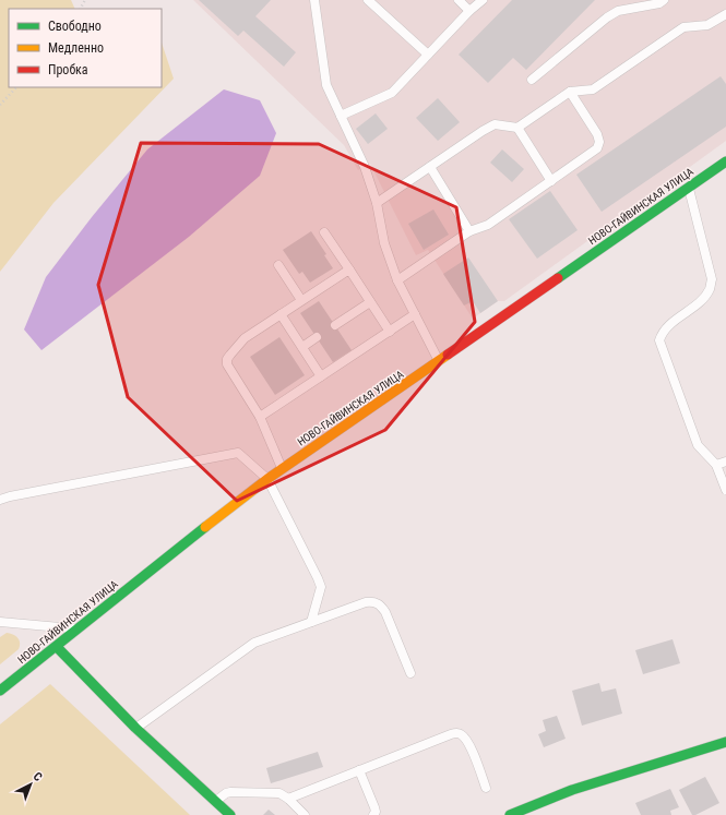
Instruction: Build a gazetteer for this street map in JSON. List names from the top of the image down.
{
  "streets": {
    "main road": ["НОВО-ГАЙВИНСКАЯ УЛИЦА"]
  },
  "legend": ["Свободно", "Медленно", "Пробка"],
  "north": "top right"
}
